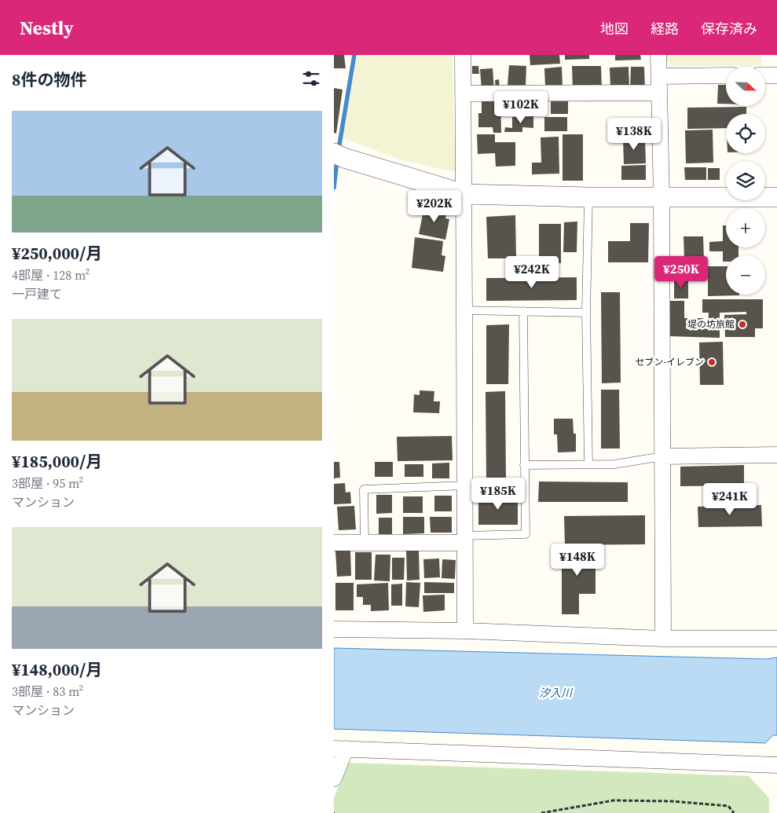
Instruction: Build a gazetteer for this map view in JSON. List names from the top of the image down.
{
  "water": ["汐入川"],
  "places": ["堤の坊旅館", "セブン-イレブン"],
  "north": "right",
  "page": {
    "header": "Nestly",
    "nav": ["地図", "経路", "保存済み"],
    "heading": "8件の物件",
    "map_buttons": ["+", "−"],
    "price": [
      "¥102K",
      "¥138K",
      "¥202K",
      "¥242K",
      "¥250K",
      "¥185K",
      "¥241K",
      "¥148K"
    ],
    "list": [
      {
        "name": "¥250,000/月",
        "note": "4部屋 · 128 m² · 一戸建て"
      },
      {
        "name": "¥185,000/月",
        "note": "3部屋 · 95 m² · マンション"
      },
      {
        "name": "¥148,000/月",
        "note": "3部屋 · 83 m² · マンション"
      }
    ]
  }
}
